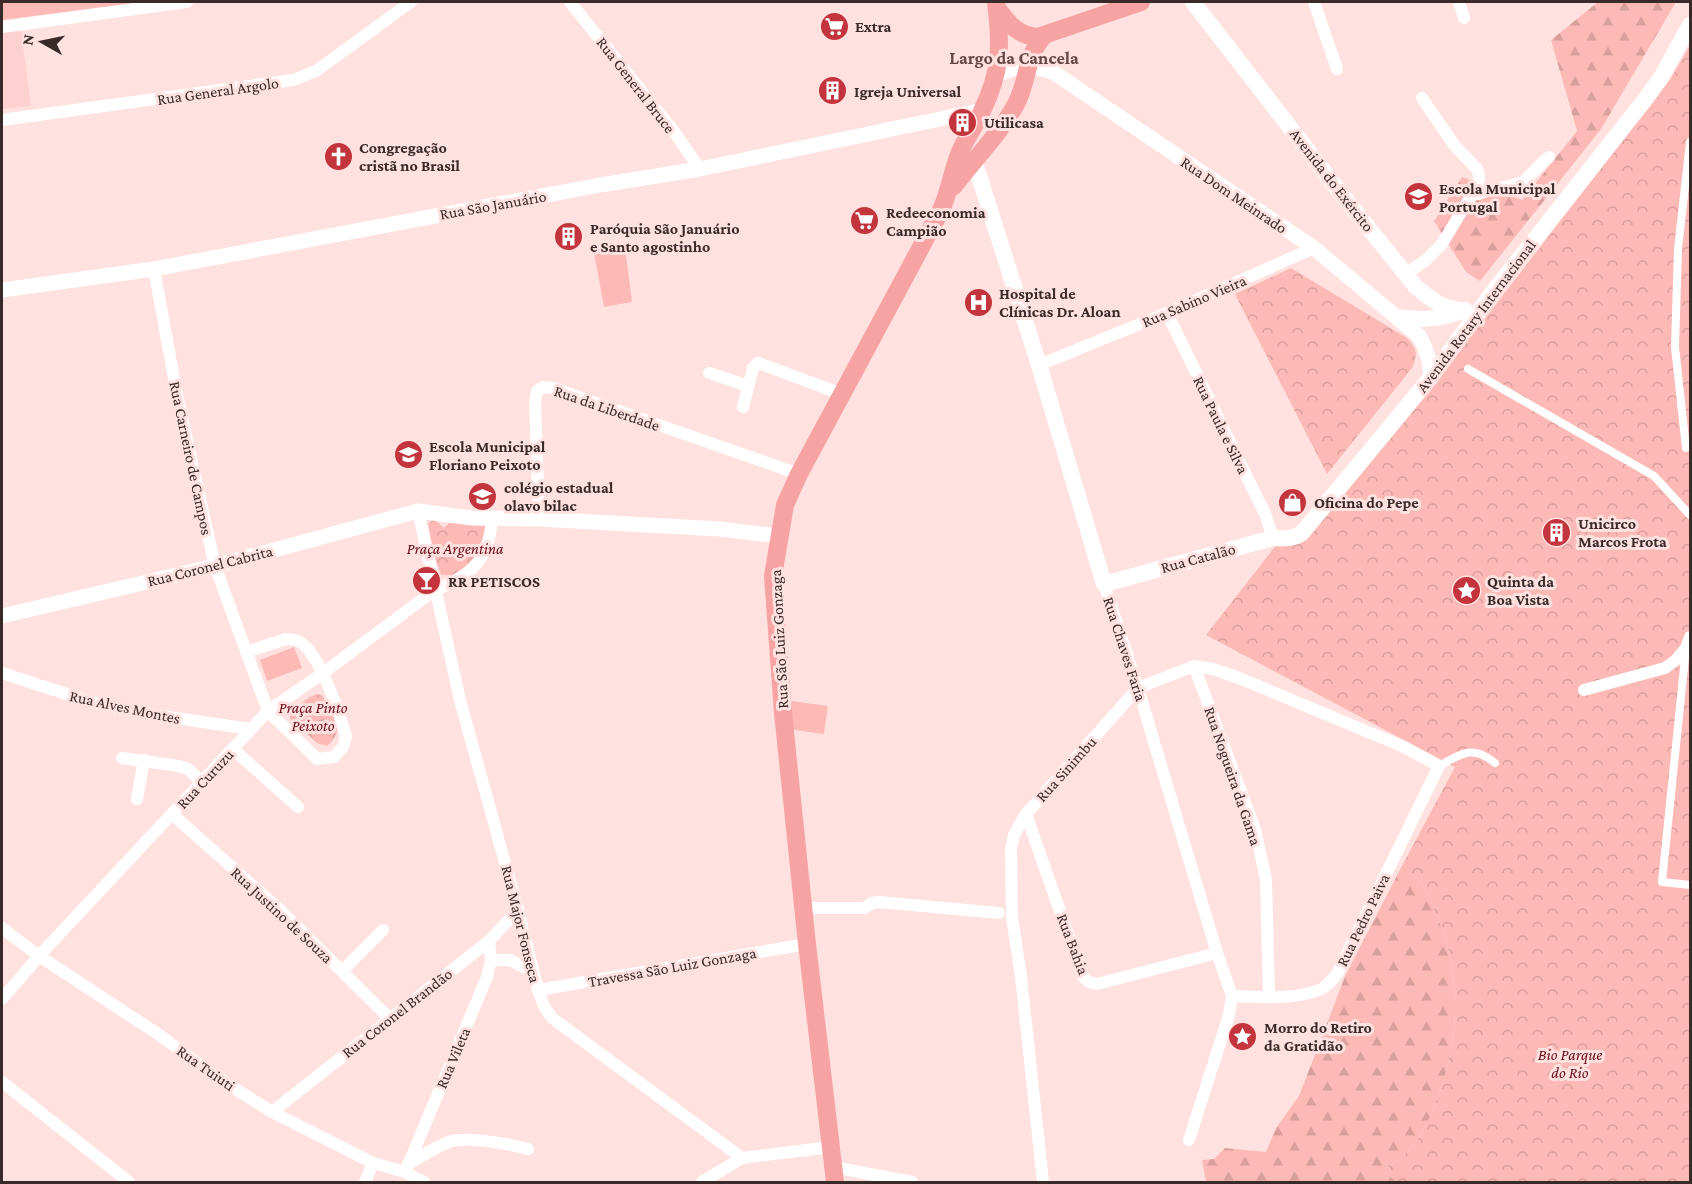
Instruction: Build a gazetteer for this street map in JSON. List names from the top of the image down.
{
  "streets": {
    "main road": [
      "Avenida do Exército",
      "Avenida Rotary Internacional",
      "Rua Catalão",
      "Rua São Luiz Gonzaga",
      "Rua Chaves Faria"
    ],
    "street": [
      "Rua General Bruce",
      "Rua General Argolo",
      "Rua Dom Meinrado",
      "Rua São Januário",
      "Rua Sabino Vieira",
      "Rua da Liberdade",
      "Rua Paula e Silva",
      "Rua Carneiro de Campos",
      "Rua Coronel Cabrita",
      "Rua Alves Montes",
      "Rua Sinimbu",
      "Rua Nogueira da Gama",
      "Rua Curuzu",
      "Rua Justino de Souza",
      "Rua Pedro Paiva",
      "Rua Major Fonseca",
      "Rua Bahia",
      "Travessa São Luiz Gonzaga",
      "Rua Coronel Brandão",
      "Rua Vileta",
      "Rua Tuiuti"
    ]
  },
  "crossings": [
    ["Rua General Bruce", "Rua São Januário"],
    ["Rua Dom Meinrado", "Rua Sabino Vieira"],
    ["Rua Dom Meinrado", "Avenida Rotary Internacional"],
    ["Rua São Januário", "Rua Carneiro de Campos"],
    ["Rua São Januário", "Rua São Luiz Gonzaga"],
    ["Rua Sabino Vieira", "Rua Paula e Silva"],
    ["Rua Sabino Vieira", "Rua Chaves Faria"],
    ["Avenida Rotary Internacional", "Rua Catalão"],
    ["Rua da Liberdade", "Rua São Luiz Gonzaga"],
    ["Rua Paula e Silva", "Rua Catalão"],
    ["Rua Carneiro de Campos", "Rua Coronel Cabrita"],
    ["Rua Carneiro de Campos", "Rua Curuzu"],
    ["Rua Catalão", "Rua Chaves Faria"],
    ["Rua Coronel Cabrita", "Rua Major Fonseca"],
    ["Rua São Luiz Gonzaga", "Travessa São Luiz Gonzaga"],
    ["Rua Chaves Faria", "Rua Sinimbu"],
    ["Rua Chaves Faria", "Rua Pedro Paiva"],
    ["Rua Chaves Faria", "Rua Bahia"],
    ["Rua Alves Montes", "Rua Curuzu"],
    ["Rua Sinimbu", "Rua Nogueira da Gama"],
    ["Rua Sinimbu", "Rua Bahia"],
    ["Rua Nogueira da Gama", "Rua Pedro Paiva"],
    ["Rua Curuzu", "Rua Justino de Souza"],
    ["Rua Curuzu", "Rua Major Fonseca"],
    ["Rua Curuzu", "Rua Tuiuti"],
    ["Rua Justino de Souza", "Rua Coronel Brandão"],
    ["Rua Major Fonseca", "Travessa São Luiz Gonzaga"],
    ["Rua Major Fonseca", "Rua Coronel Brandão"],
    ["Rua Coronel Brandão", "Rua Vileta"],
    ["Rua Coronel Brandão", "Rua Tuiuti"],
    ["Rua Vileta", "Rua Tuiuti"]
  ],
  "districts": ["Largo da Cancela"],
  "parks": ["Praça Argentina", "Praça Pinto Peixoto", "Bio Parque do Rio"],
  "places": {
    "supermarket": ["Extra", "Redeeconomia Campião"],
    "building": [
      "Igreja Universal",
      "Utilicasa",
      "Paróquia São Januário e Santo agostinho",
      "Unicirco Marcos Frota"
    ],
    "church": ["Congregação cristã no Brasil"],
    "school or university": ["Escola Municipal Portugal", "Escola Municipal Floriano Peixoto", "colégio estadual olavo bilac"],
    "hospital": ["Hospital de Clínicas Dr. Aloan"],
    "shop": ["Oficina do Pepe"],
    "bar": ["RR PETISCOS"],
    "place": ["Quinta da Boa Vista", "Morro do Retiro da Gratidão"]
  },
  "north": "left"
}
